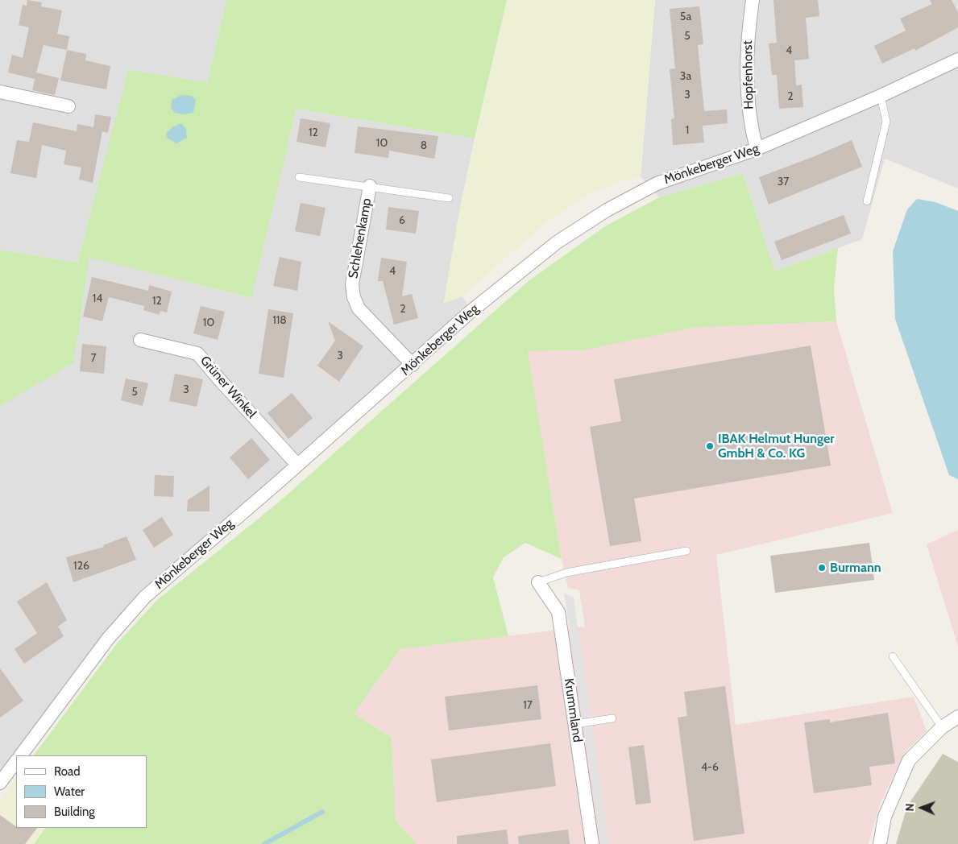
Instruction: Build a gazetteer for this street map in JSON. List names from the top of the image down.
{
  "streets": {
    "street": [
      "Hopfenhorst",
      "Mönkeberger Weg",
      "Schlehenkamp",
      "Grüner Winkel",
      "Krummland"
    ]
  },
  "crossings": [
    ["Hopfenhorst", "Mönkeberger Weg"],
    ["Mönkeberger Weg", "Schlehenkamp"],
    ["Mönkeberger Weg", "Grüner Winkel"]
  ],
  "places": ["IBAK Helmut Hunger GmbH & Co. KG", "Burmann"],
  "house_numbers": [
    "5a",
    "5",
    "4",
    "3a",
    "3",
    "2",
    "1",
    "12",
    "10",
    "8",
    "37",
    "6",
    "4",
    "14",
    "12",
    "2",
    "118",
    "10",
    "3",
    "7",
    "3",
    "5",
    "126",
    "17",
    "4-6"
  ],
  "legend": ["Road", "Water", "Building"],
  "north": "left"
}
